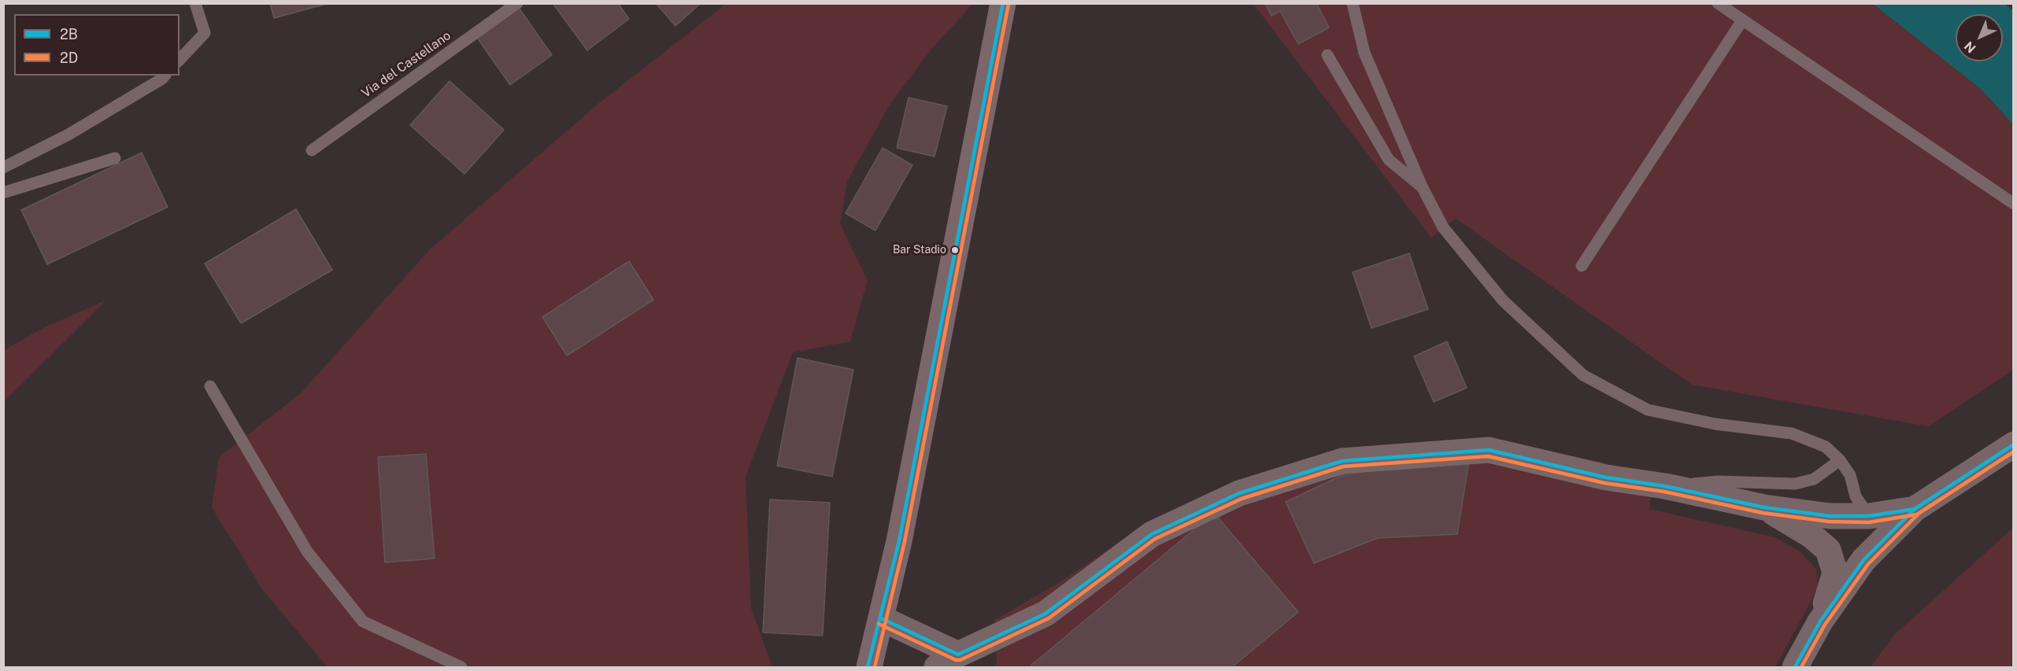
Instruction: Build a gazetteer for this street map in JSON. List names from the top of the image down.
{
  "streets": {
    "lane": ["Via del Castellano"]
  },
  "places": ["Bar Stadio"],
  "lines": ["transit line 2B", "transit line 2D"],
  "legend": ["2B", "2D"],
  "north": "bottom left"
}
